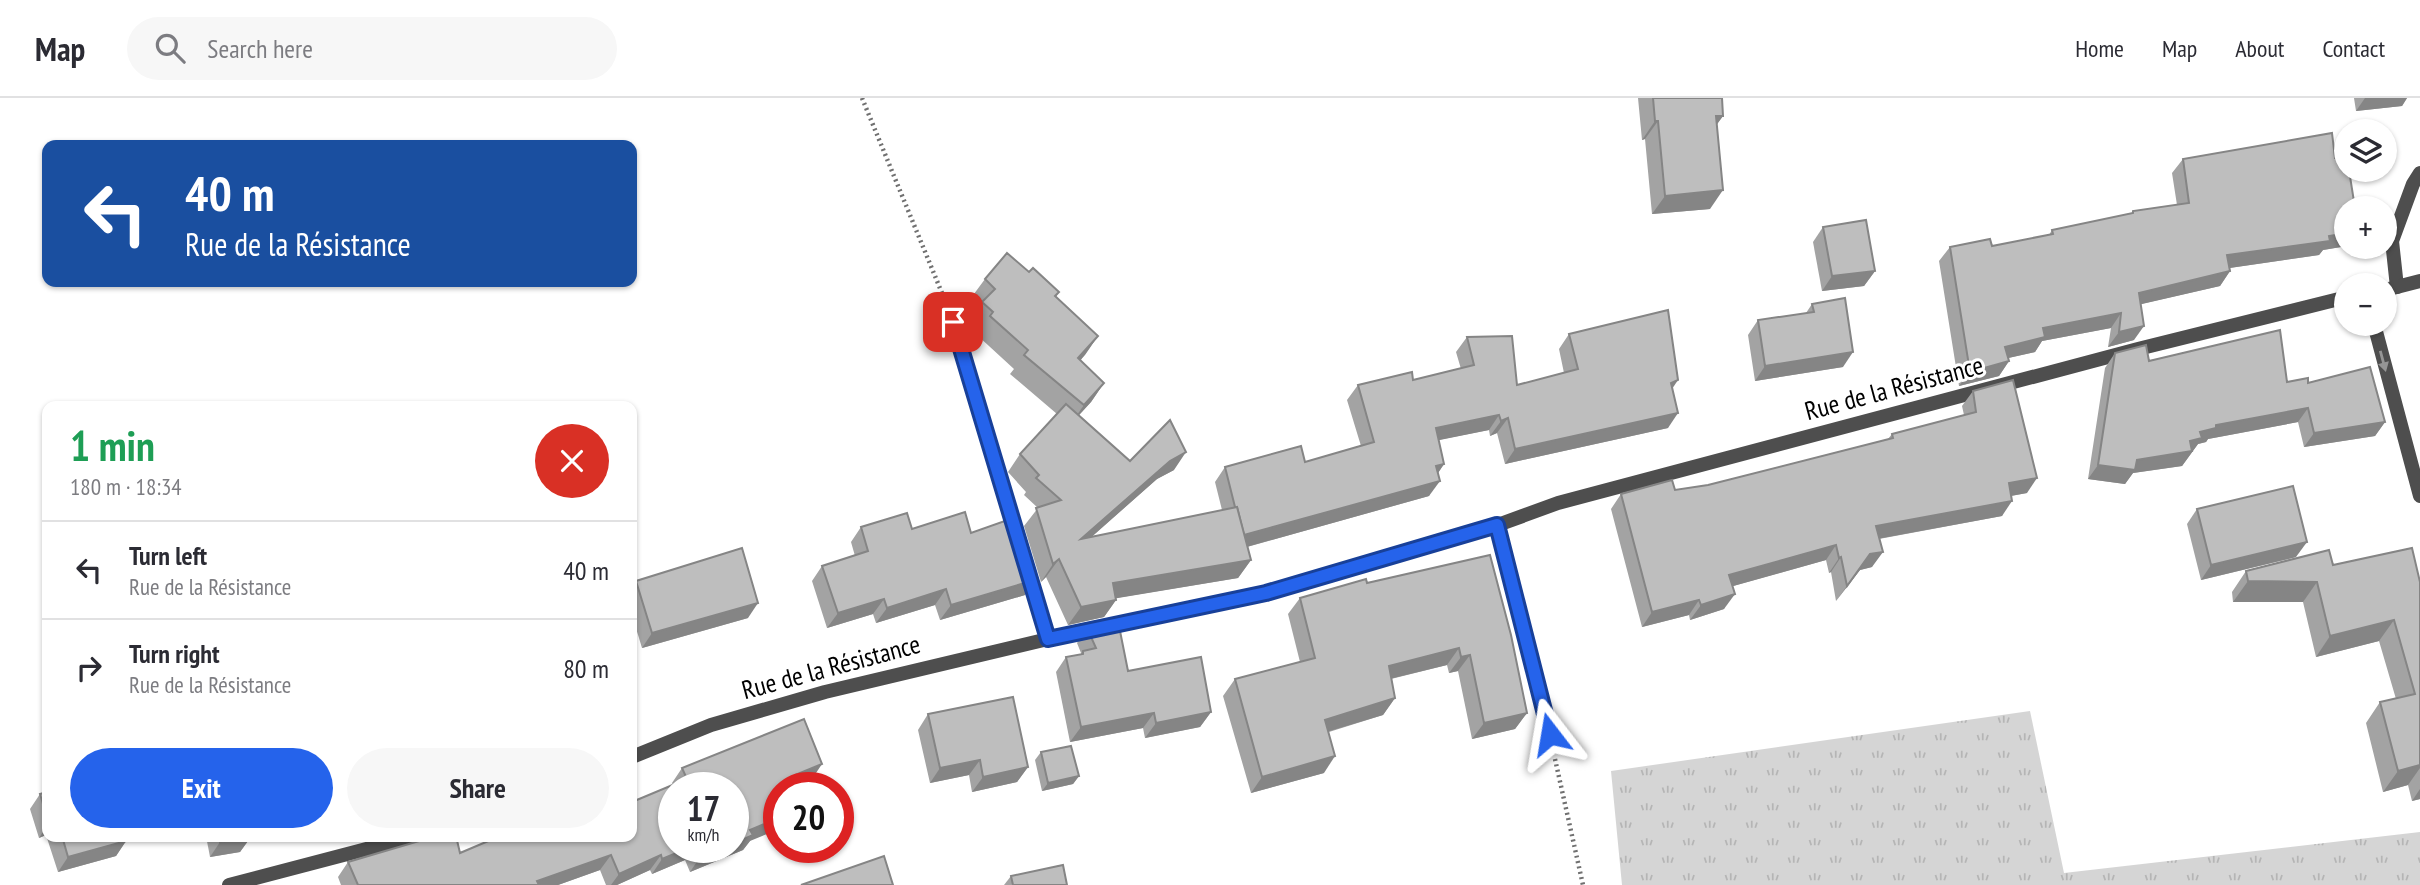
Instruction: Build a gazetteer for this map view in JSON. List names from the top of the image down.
{
  "streets": {
    "street": ["Rue de la Résistance"]
  },
  "page": {
    "header": "Map",
    "search": "Search here",
    "nav": [
      "Home",
      "Map",
      "About",
      "Contact"
    ],
    "map_buttons": ["+", "−"],
    "turn": ["40 m", "Rue de la Résistance"],
    "heading": ["1 min", "180 m · 18:34"],
    "list": [
      {
        "name": "Turn left",
        "note": "Rue de la Résistance",
        "value": "40 m"
      },
      {
        "name": "Turn right",
        "note": "Rue de la Résistance",
        "value": "80 m"
      }
    ],
    "buttons": ["Exit", "Share"],
    "speed": "17 km/h",
    "limit": "20"
  }
}
